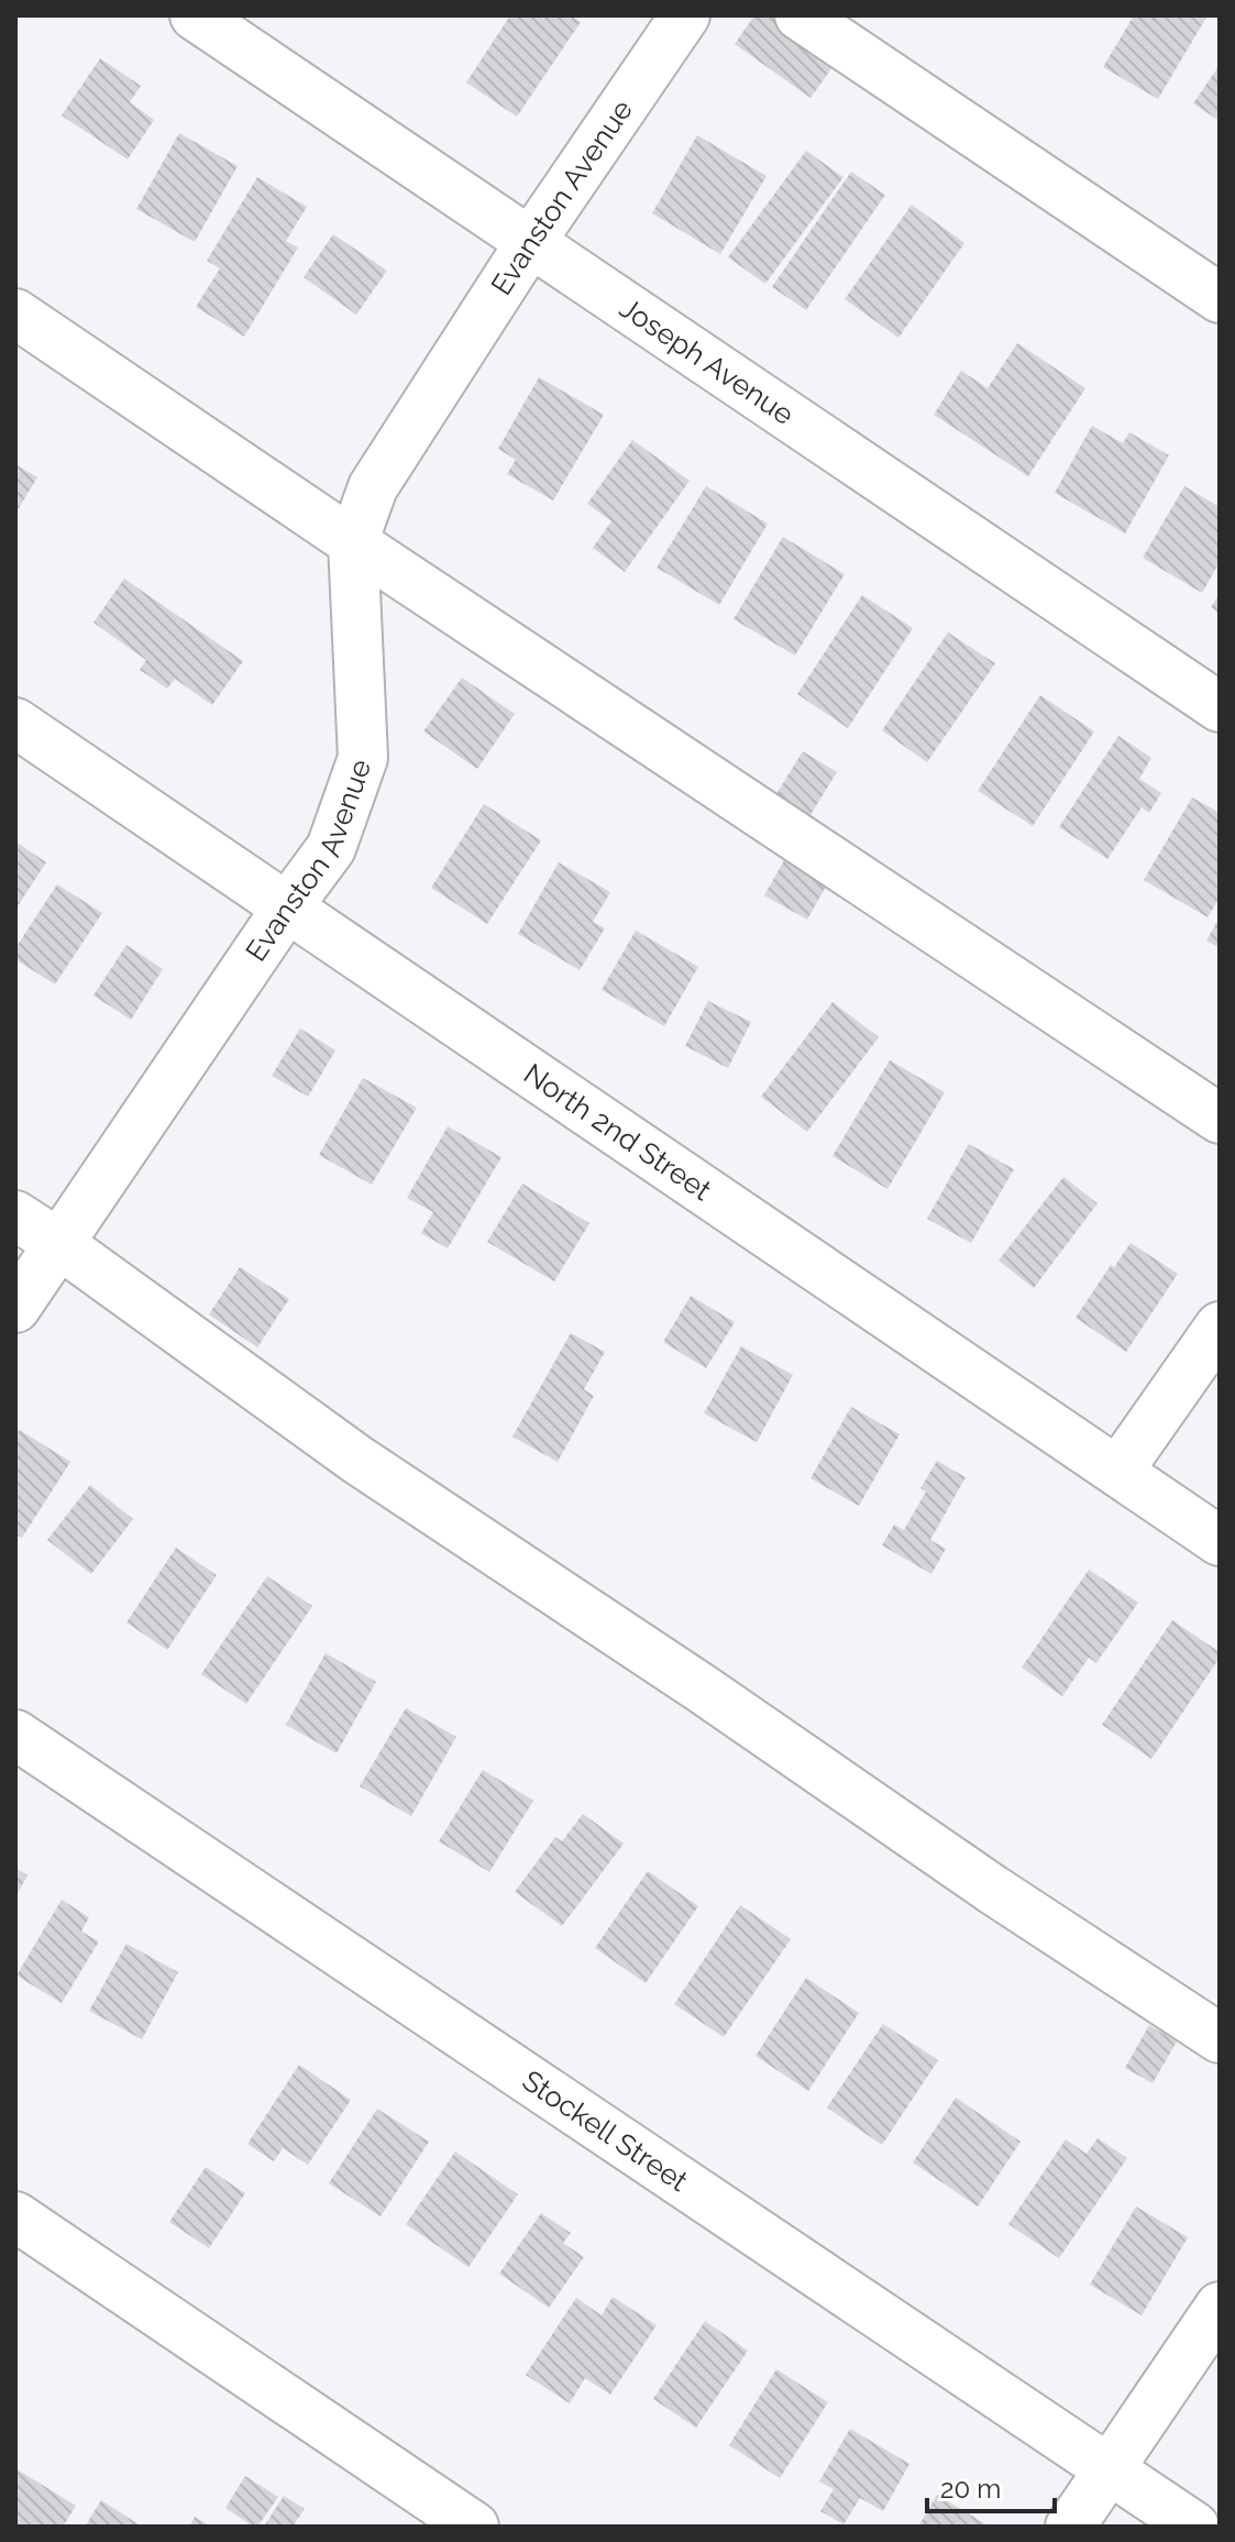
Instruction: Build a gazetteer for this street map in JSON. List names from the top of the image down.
{
  "streets": {
    "street": [
      "Evanston Avenue",
      "Joseph Avenue",
      "North 2nd Street",
      "Stockell Street"
    ]
  },
  "crossings": [
    ["Evanston Avenue", "Joseph Avenue"],
    ["Evanston Avenue", "North 2nd Street"]
  ],
  "scale_bar": "20 m"
}
